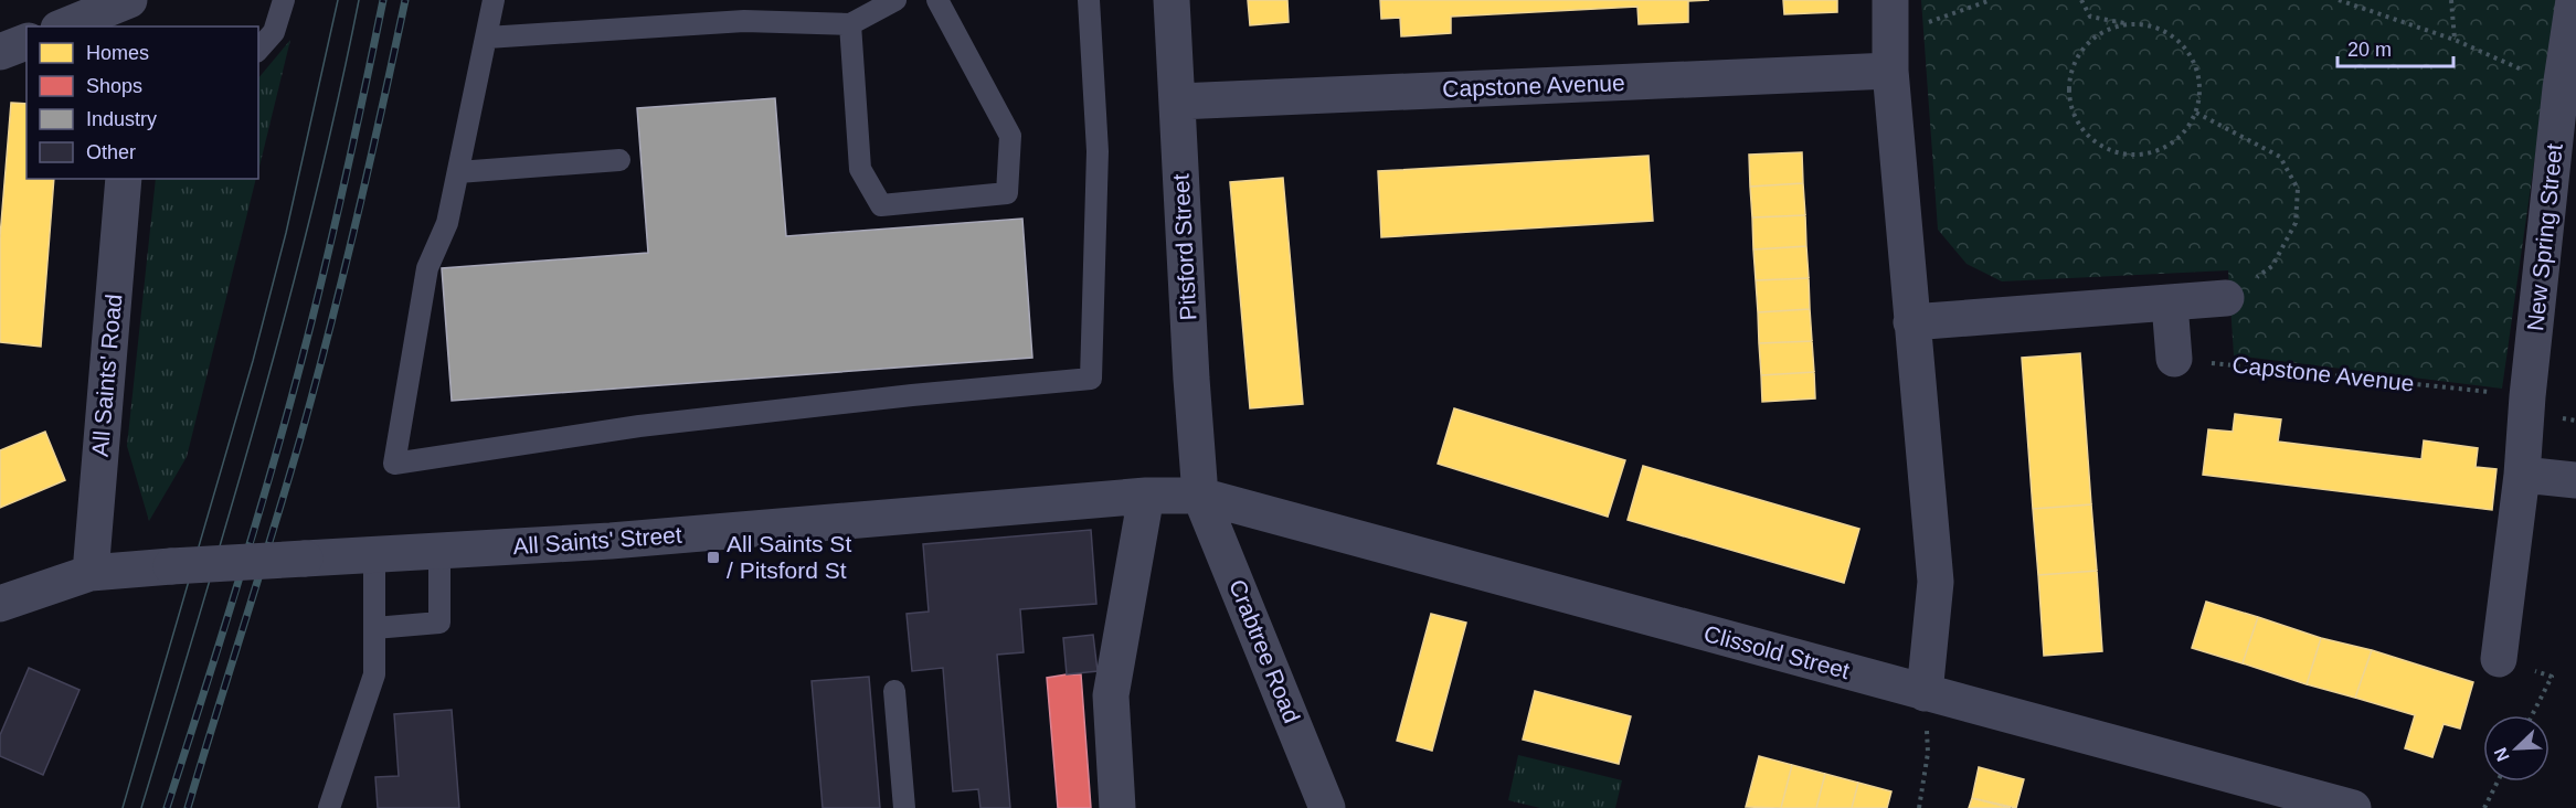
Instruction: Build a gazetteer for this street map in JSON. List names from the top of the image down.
{
  "streets": {
    "street": [
      "Capstone Avenue",
      "New Spring Street",
      "Pitsford Street",
      "All Saints' Road",
      "All Saints' Street",
      "Crabtree Road",
      "Clissold Street"
    ]
  },
  "crossings": [
    ["Capstone Avenue", "New Spring Street"],
    ["Capstone Avenue", "Pitsford Street"],
    ["Pitsford Street", "All Saints' Street"],
    ["Pitsford Street", "Crabtree Road"],
    ["Pitsford Street", "Clissold Street"],
    ["All Saints' Road", "All Saints' Street"],
    ["All Saints' Street", "Crabtree Road"],
    ["All Saints' Street", "Clissold Street"],
    ["Crabtree Road", "Clissold Street"]
  ],
  "places": {
    "transit": ["All Saints St / Pitsford St"]
  },
  "legend": [
    "Homes",
    "Shops",
    "Industry",
    "Other"
  ],
  "scale_bar": "20 m",
  "north": "bottom left"
}
